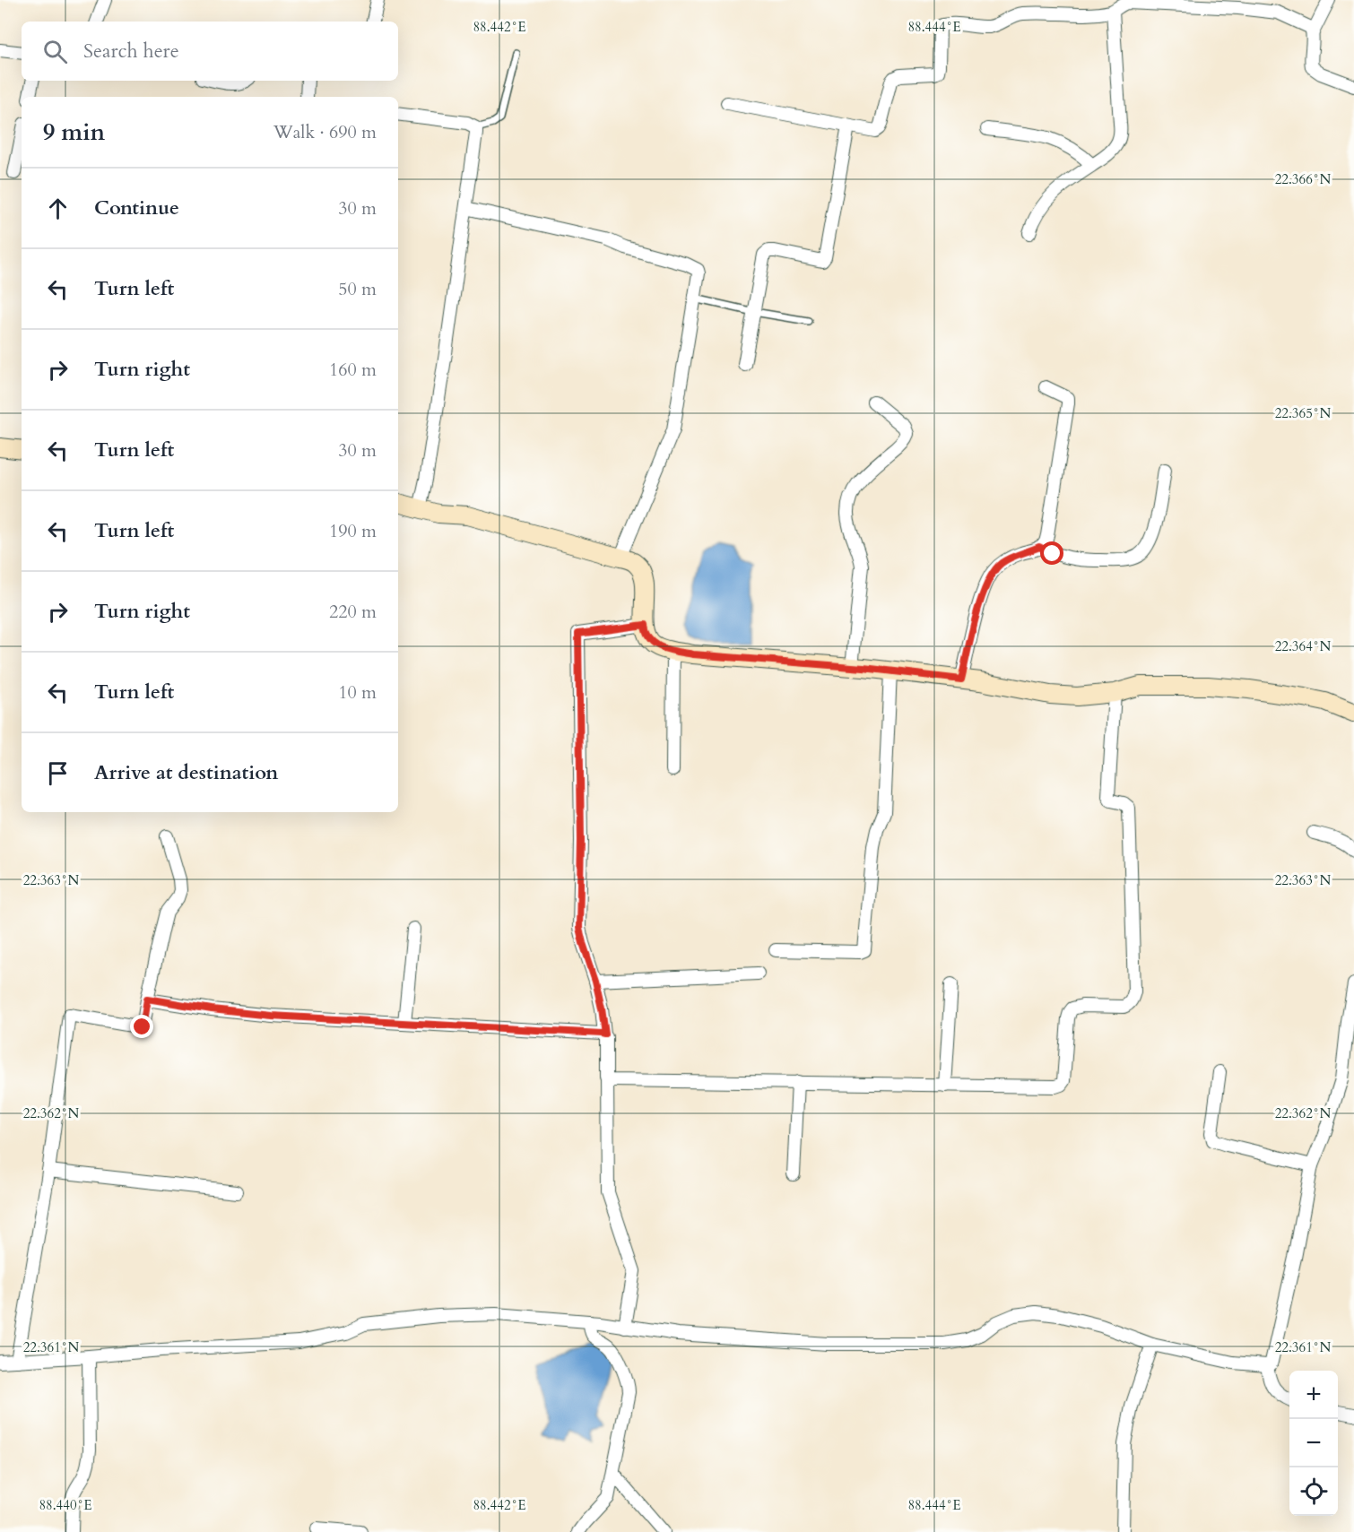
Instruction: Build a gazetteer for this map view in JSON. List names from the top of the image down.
{
  "page": {
    "search": "Search here",
    "heading": ["9 min", "Walk · 690 m"],
    "list": [
      ["Continue", "30 m"],
      ["Turn left", "50 m"],
      ["Turn right", "160 m"],
      ["Turn left", "30 m"],
      ["Turn left", "190 m"],
      ["Turn right", "220 m"],
      ["Turn left", "10 m"],
      "Arrive at destination"
    ],
    "map_buttons": ["+", "−"]
  },
  "coordinates": [
    "88.442°E",
    "88.444°E",
    "22.366°N",
    "22.365°N",
    "22.364°N",
    "22.363°N",
    "22.362°N",
    "22.361°N",
    "88.440°E"
  ]
}
